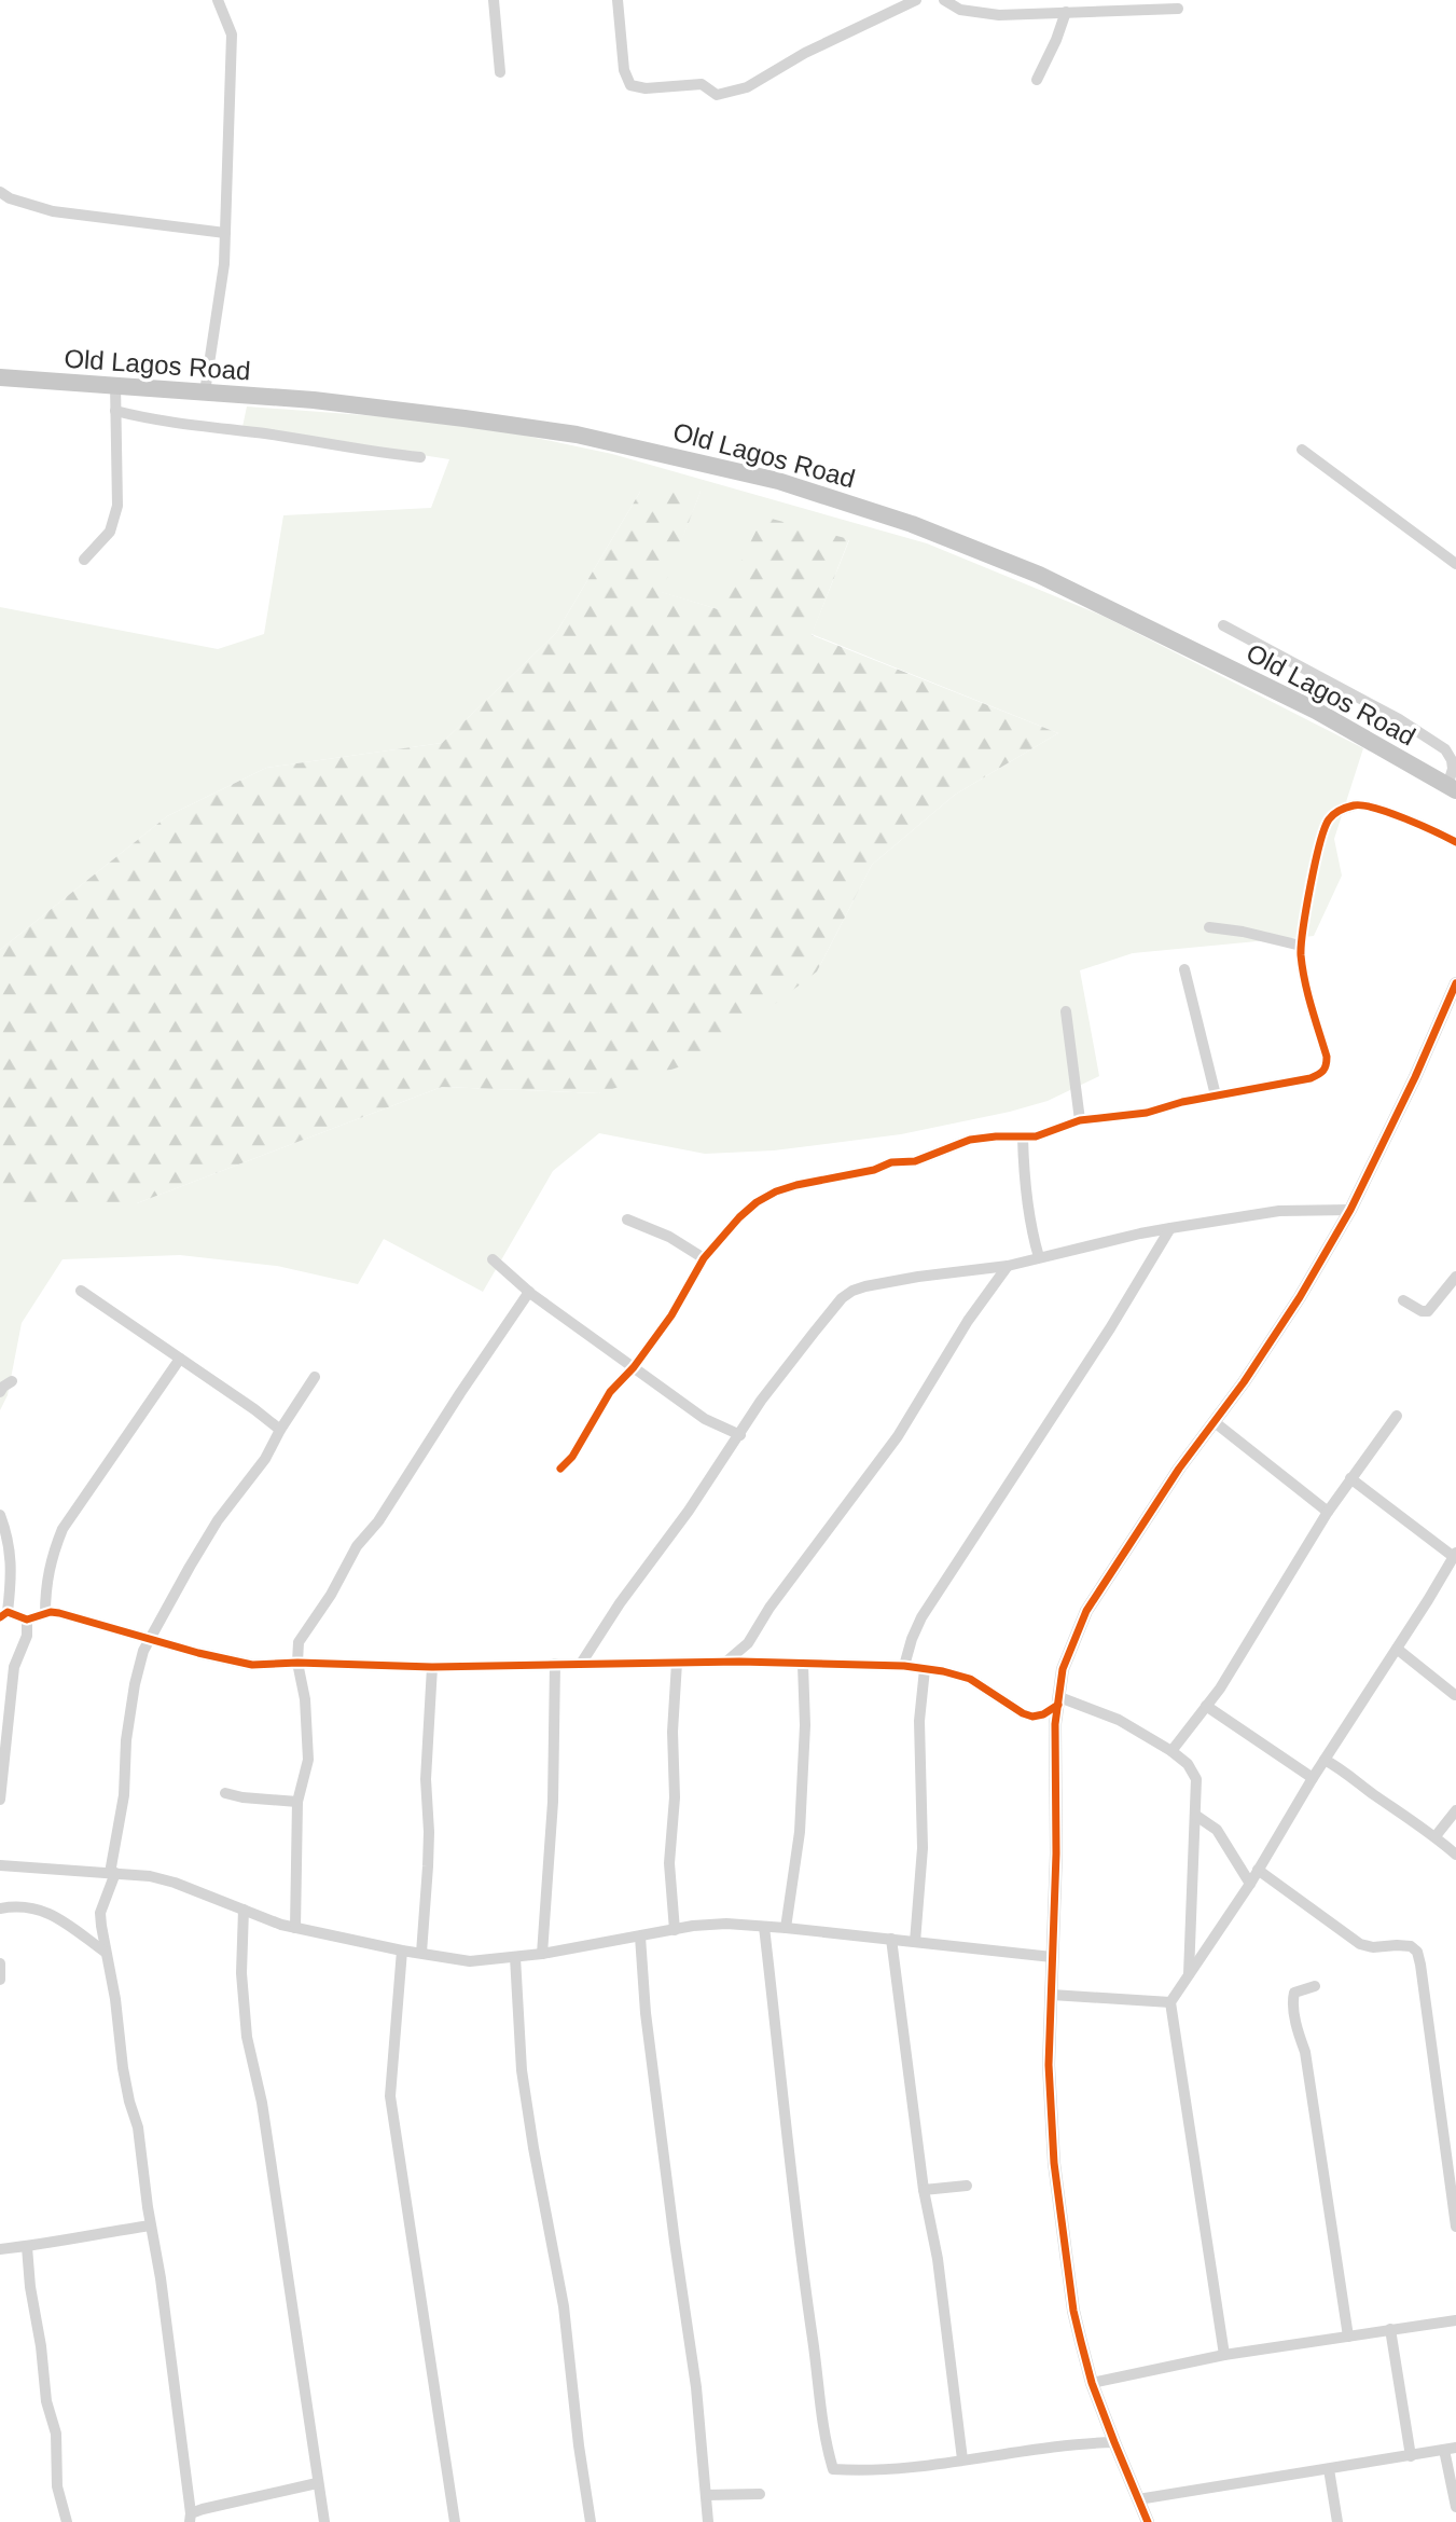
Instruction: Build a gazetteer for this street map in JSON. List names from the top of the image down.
{
  "streets": {
    "main road": ["Old Lagos Road"]
  }
}
